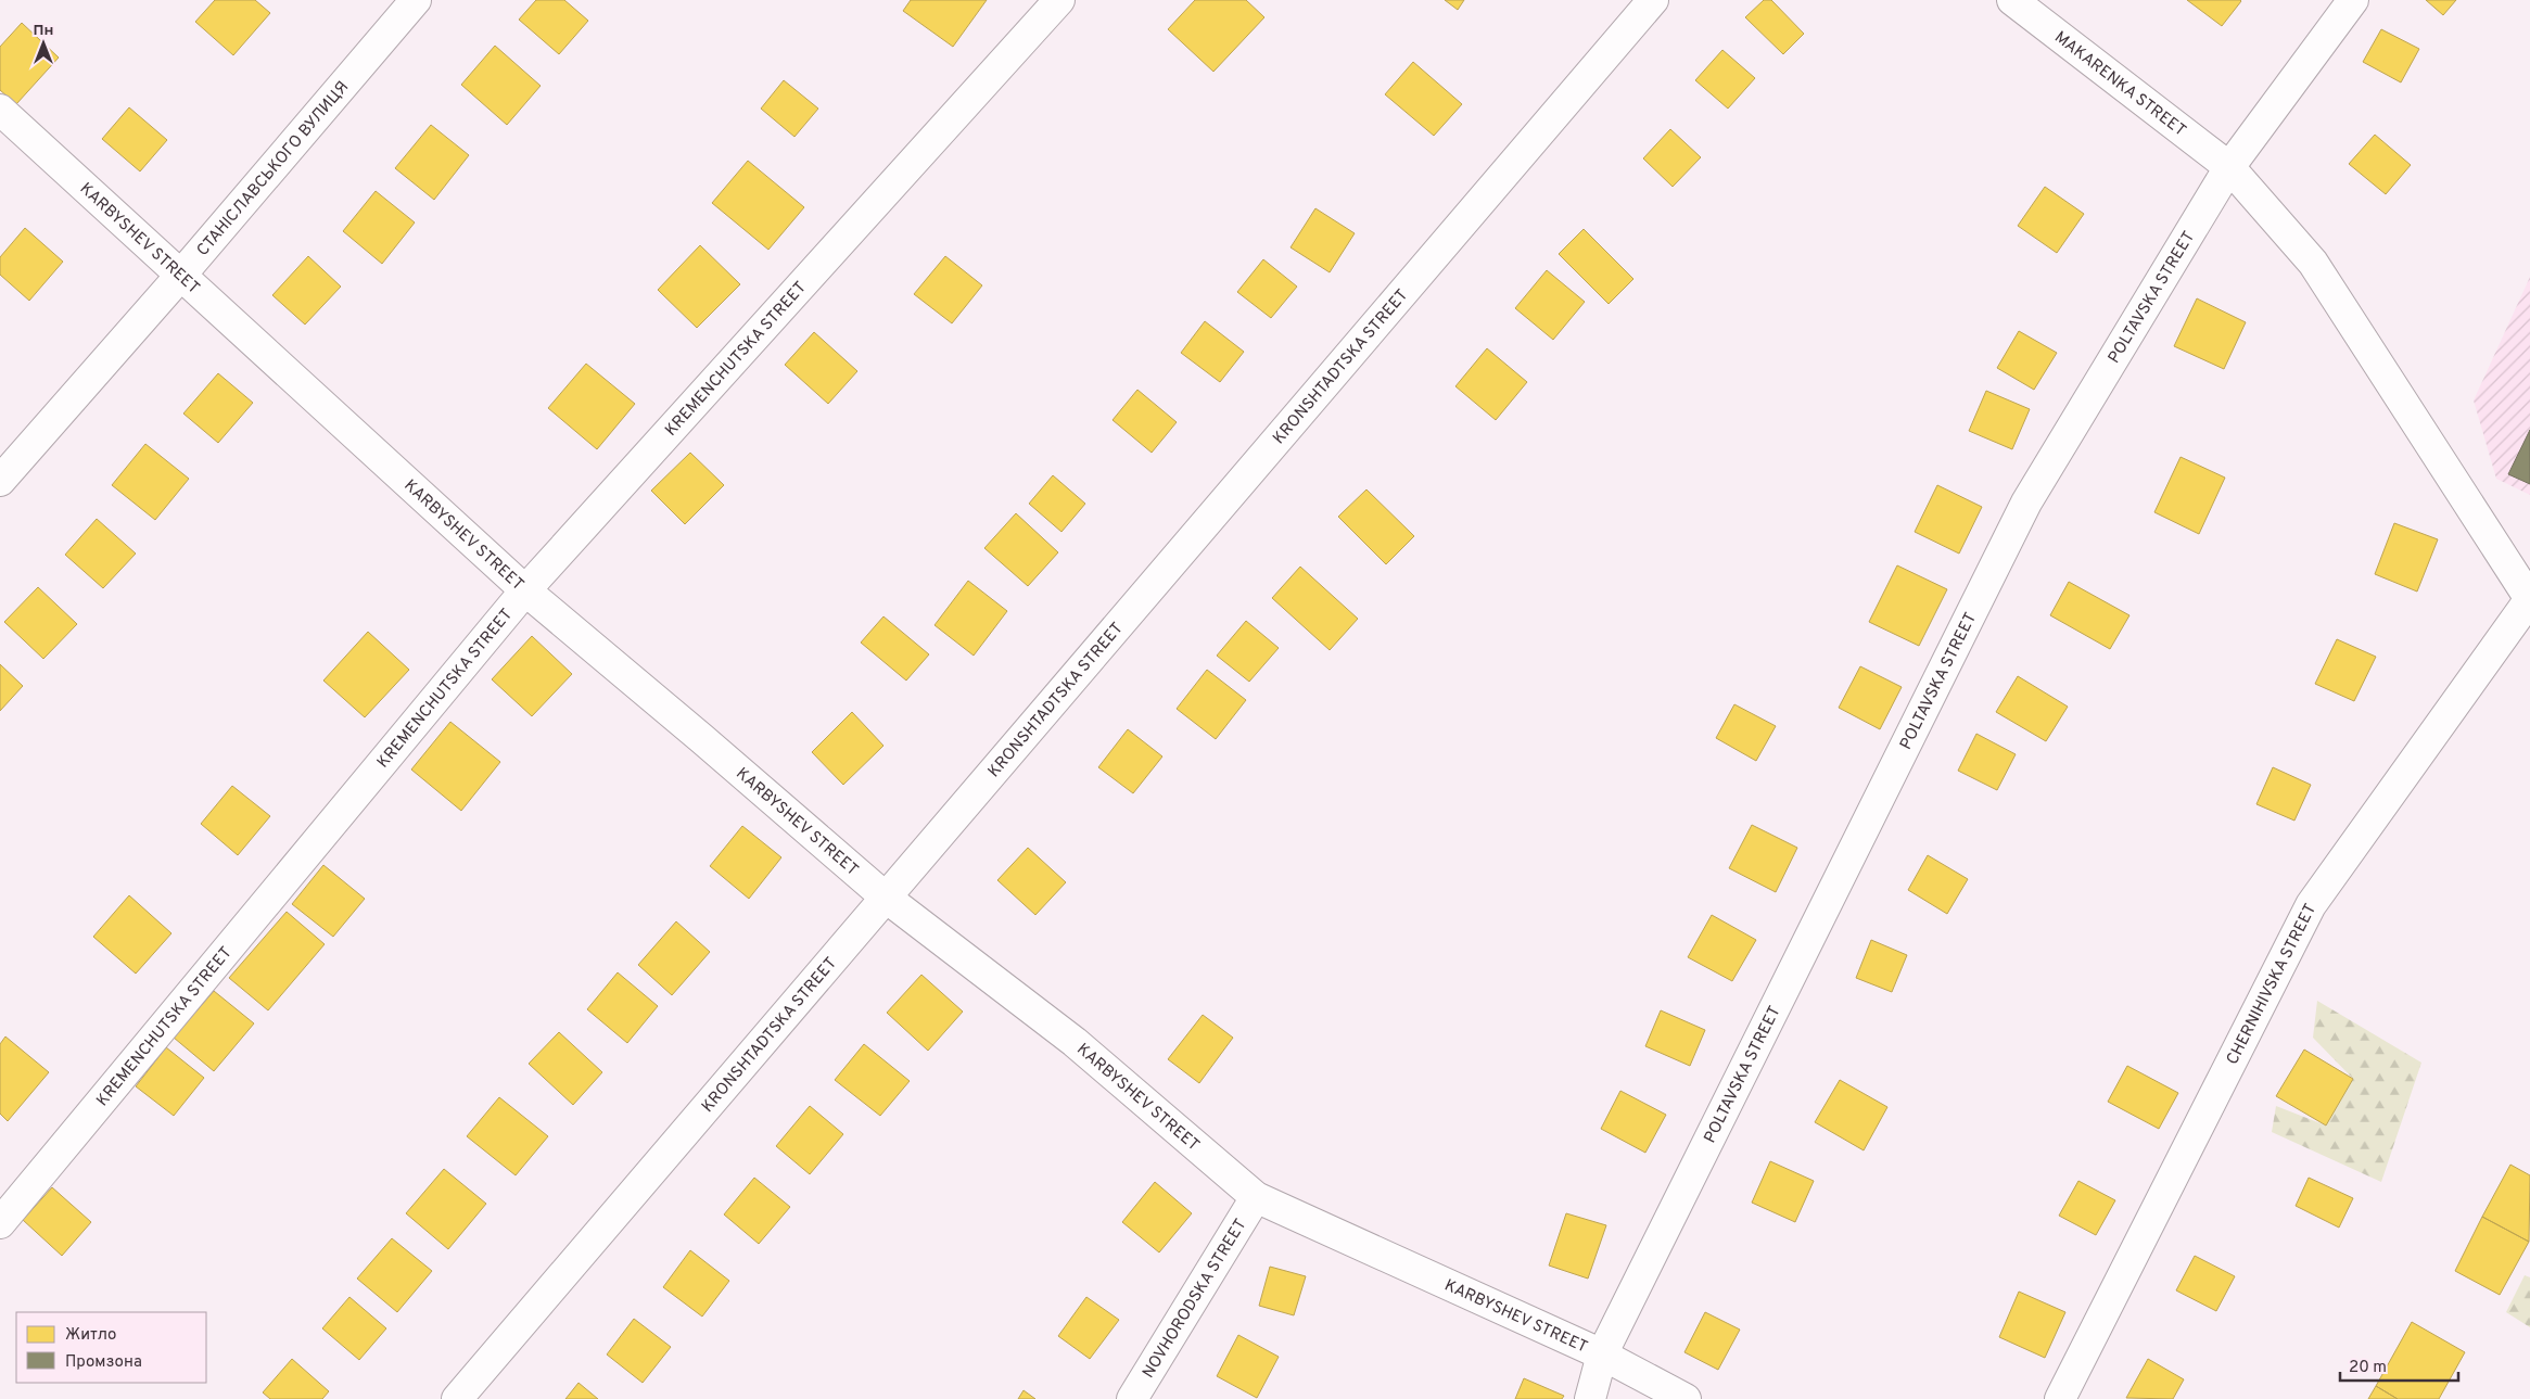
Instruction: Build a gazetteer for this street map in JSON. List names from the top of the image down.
{
  "streets": {
    "street": [
      "MAKARENKA STREET",
      "СТАНІСЛАВСЬКОГО ВУЛИЦЯ",
      "KARBYSHEV STREET",
      "POLTAVSKA STREET",
      "KREMENCHUTSKA STREET",
      "KRONSHTADTSKA STREET",
      "CHERNIHIVSKA STREET",
      "NOVHORODSKA STREET"
    ]
  },
  "crossings": [
    ["MAKARENKA STREET", "POLTAVSKA STREET"],
    ["MAKARENKA STREET", "CHERNIHIVSKA STREET"],
    ["СТАНІСЛАВСЬКОГО ВУЛИЦЯ", "KARBYSHEV STREET"],
    ["KARBYSHEV STREET", "POLTAVSKA STREET"],
    ["KARBYSHEV STREET", "KREMENCHUTSKA STREET"],
    ["KARBYSHEV STREET", "KRONSHTADTSKA STREET"],
    ["KARBYSHEV STREET", "NOVHORODSKA STREET"]
  ],
  "legend": ["Житло", "Промзона"],
  "scale_bar": "20 m",
  "north": "top"
}
